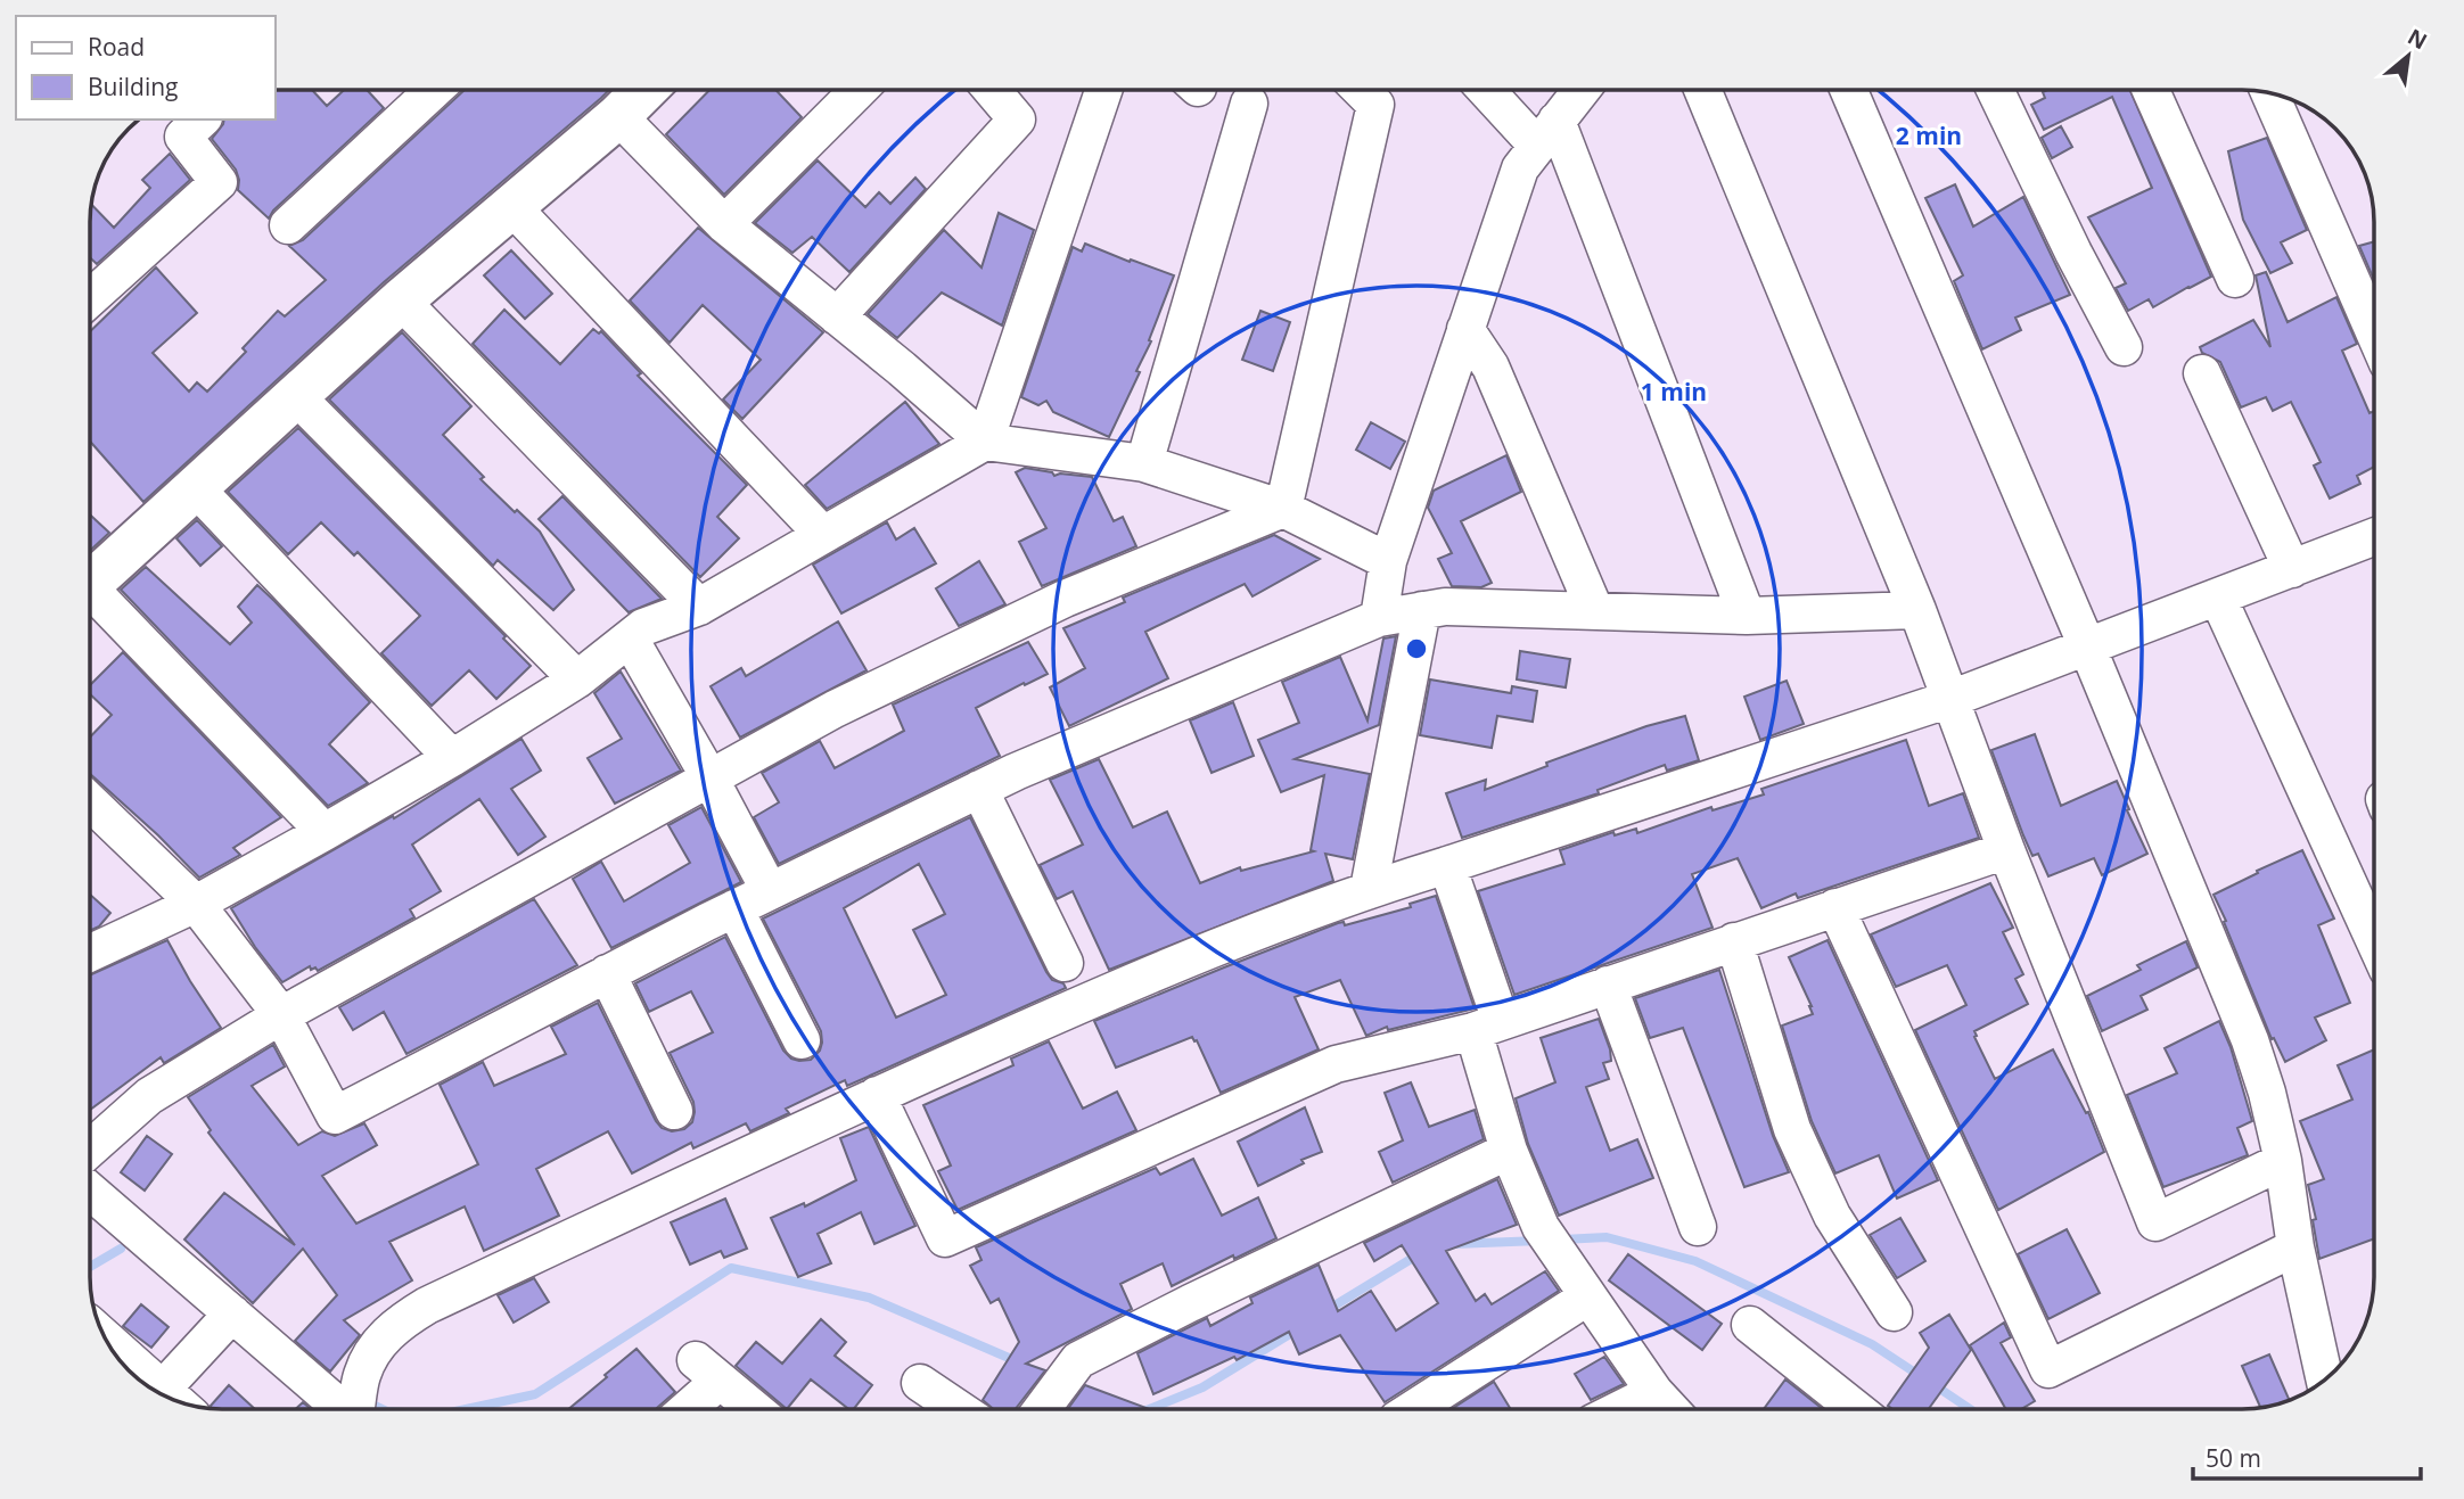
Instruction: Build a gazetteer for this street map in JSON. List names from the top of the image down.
{
  "legend": ["Road", "Building"],
  "scale_bar": "50 m",
  "north": "top right",
  "rings": ["2 min", "1 min"]
}
